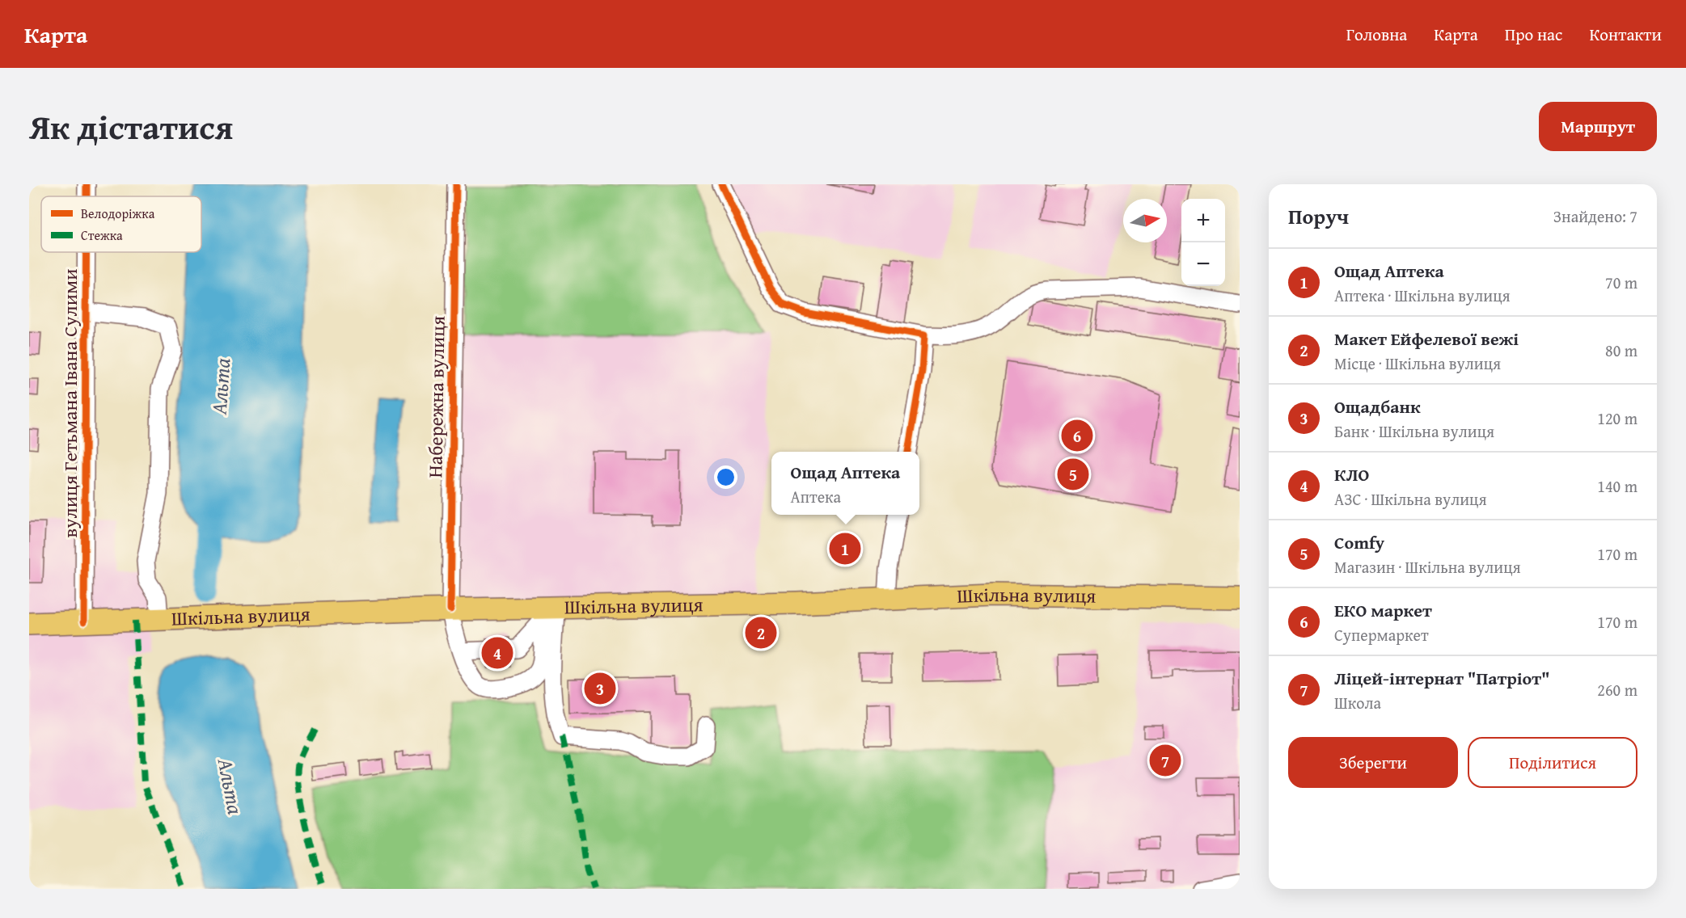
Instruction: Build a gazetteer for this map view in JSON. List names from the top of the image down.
{
  "streets": {
    "main road": ["Шкільна вулиця"],
    "street": ["Набережна вулиця", "вулиця Гетьмана Івана Сулими"]
  },
  "crossings": [
    ["Набережна вулиця", "Шкільна вулиця"],
    ["вулиця Гетьмана Івана Сулими", "Шкільна вулиця"]
  ],
  "water": ["Альта"],
  "legend": ["Велодоріжка", "Стежка"],
  "north": "right",
  "page": {
    "header": "Карта",
    "nav": [
      "Головна",
      "Карта",
      "Про нас",
      "Контакти"
    ],
    "title": "Як дістатися",
    "buttons": [
      "Маршрут",
      ["Зберегти", "Поділитися"]
    ],
    "heading": ["Поруч", "Знайдено: 7"],
    "map_buttons": ["+", "−"],
    "list": [
      {
        "mark": "1",
        "name": "Ощад Аптека",
        "note": "Аптека · Шкільна вулиця",
        "value": "70 m"
      },
      {
        "mark": "2",
        "name": "Макет Ейфелевої вежі",
        "note": "Місце · Шкільна вулиця",
        "value": "80 m"
      },
      {
        "mark": "3",
        "name": "Ощадбанк",
        "note": "Банк · Шкільна вулиця",
        "value": "120 m"
      },
      {
        "mark": "4",
        "name": "КЛО",
        "note": "АЗС · Шкільна вулиця",
        "value": "140 m"
      },
      {
        "mark": "5",
        "name": "Comfy",
        "note": "Магазин · Шкільна вулиця",
        "value": "170 m"
      },
      {
        "mark": "6",
        "name": "ЕКО маркет",
        "note": "Супермаркет",
        "value": "170 m"
      },
      {
        "mark": "7",
        "name": "Ліцей-інтернат \"Патріот\"",
        "note": "Школа",
        "value": "260 m"
      }
    ],
    "pins": [
      "6",
      "5",
      "1",
      "2",
      "4",
      "3",
      "7"
    ],
    "popup": ["Ощад Аптека", "Аптека"]
  }
}
